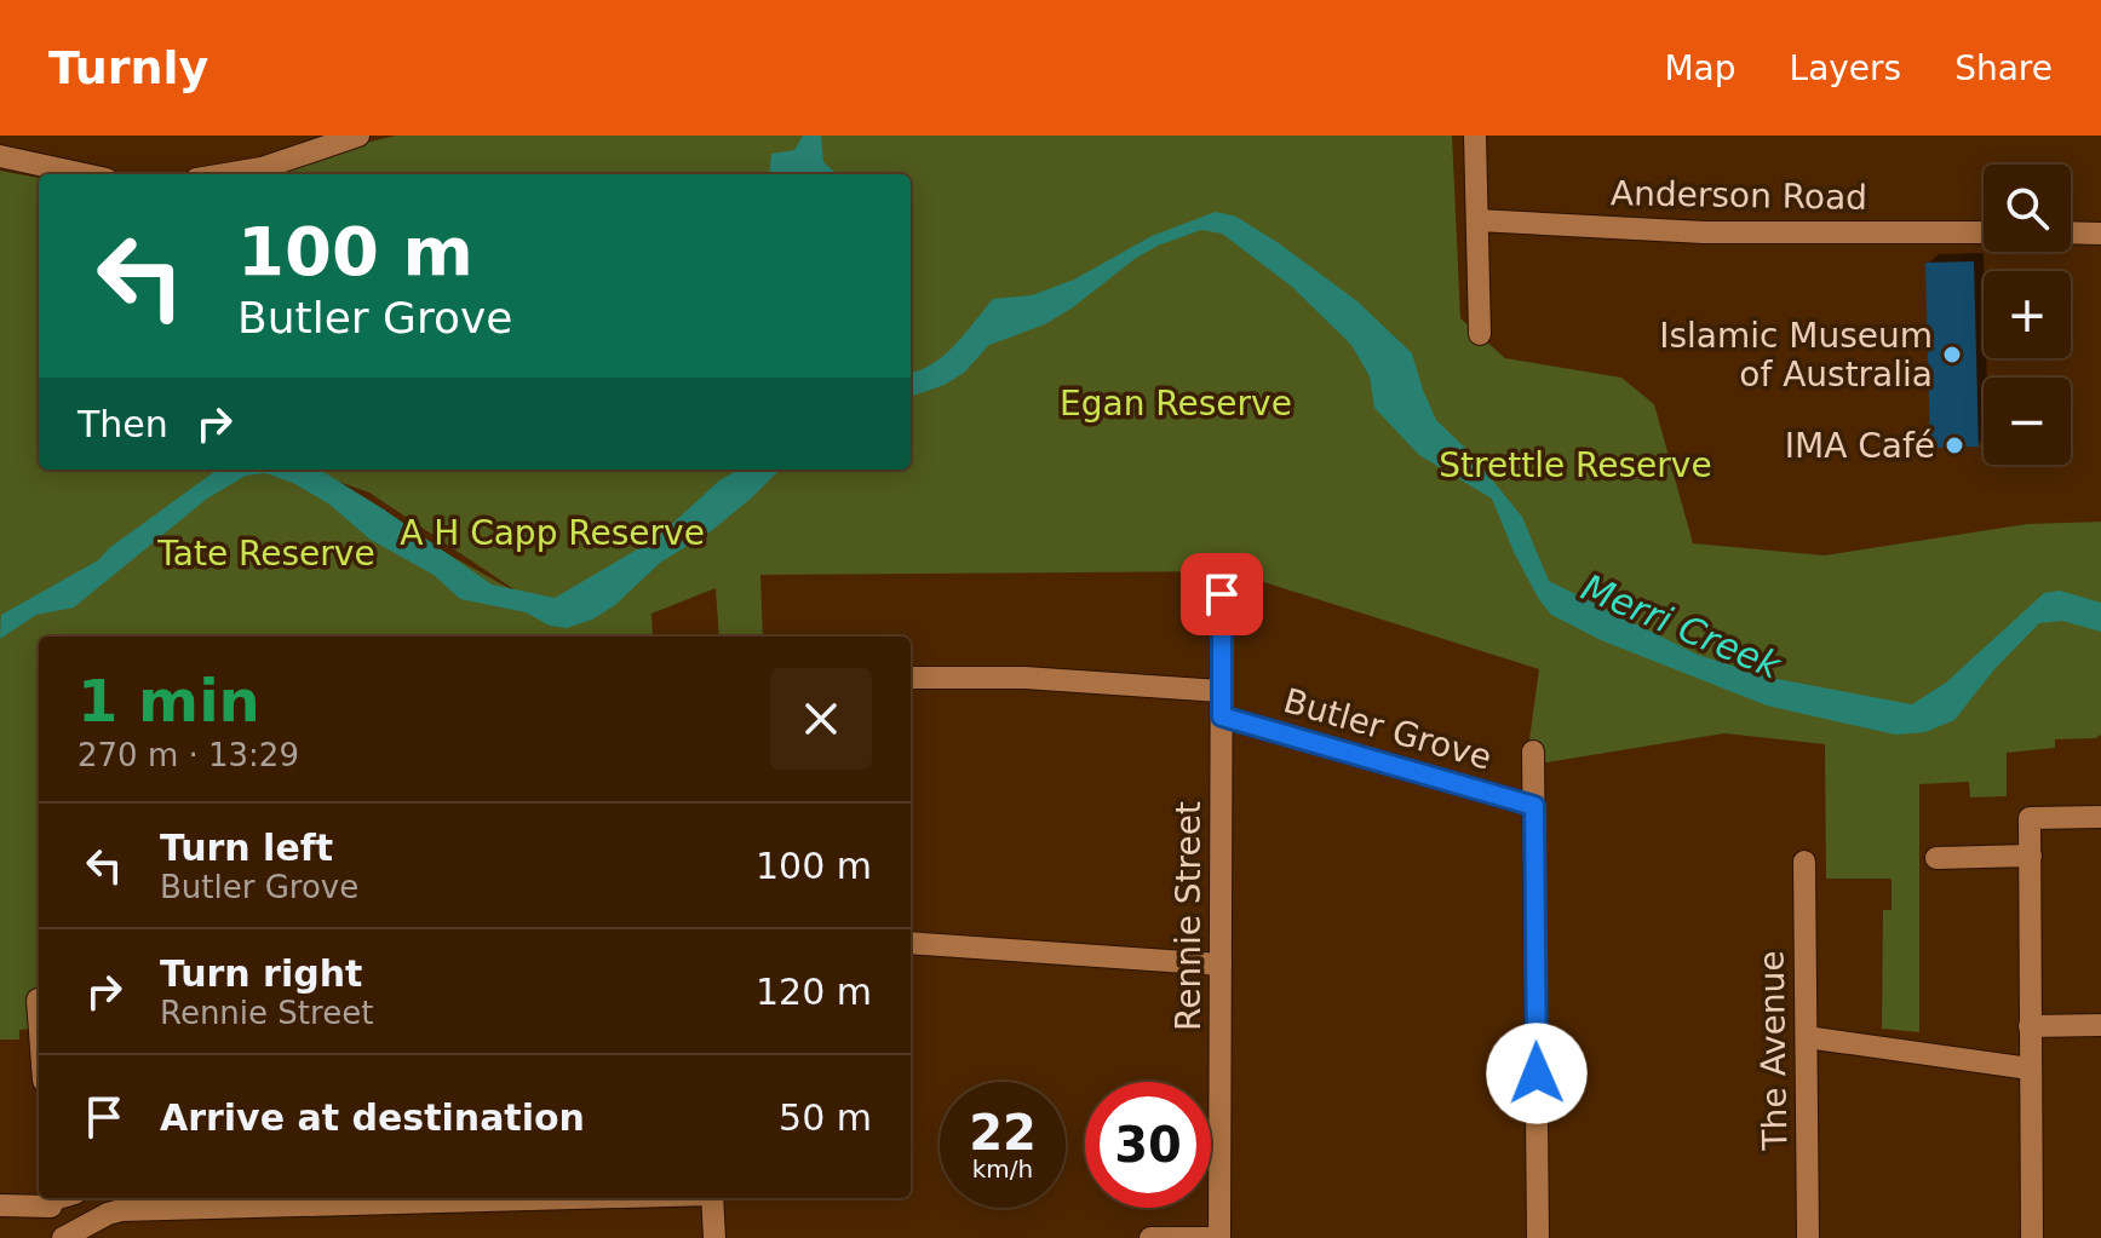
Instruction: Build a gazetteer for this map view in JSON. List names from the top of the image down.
{
  "streets": {
    "street": [
      "Anderson Road",
      "Butler Grove",
      "Rennie Street",
      "The Avenue"
    ]
  },
  "crossings": [
    ["Butler Grove", "Rennie Street"]
  ],
  "water": ["Merri Creek"],
  "parks": [
    "Egan Reserve",
    "Strettle Reserve",
    "A H Capp Reserve",
    "Tate Reserve"
  ],
  "places": ["Islamic Museum of Australia", "IMA Café"],
  "page": {
    "header": "Turnly",
    "nav": ["Map", "Layers", "Share"],
    "map_buttons": ["+", "−"],
    "turn": ["100 m", "Butler Grove"],
    "then": "Then",
    "heading": ["1 min", "270 m · 13:29"],
    "list": [
      {
        "name": "Turn left",
        "note": "Butler Grove",
        "value": "100 m"
      },
      {
        "name": "Turn right",
        "note": "Rennie Street",
        "value": "120 m"
      },
      {
        "name": "Arrive at destination",
        "value": "50 m"
      }
    ],
    "speed": "22 km/h",
    "limit": "30"
  }
}
